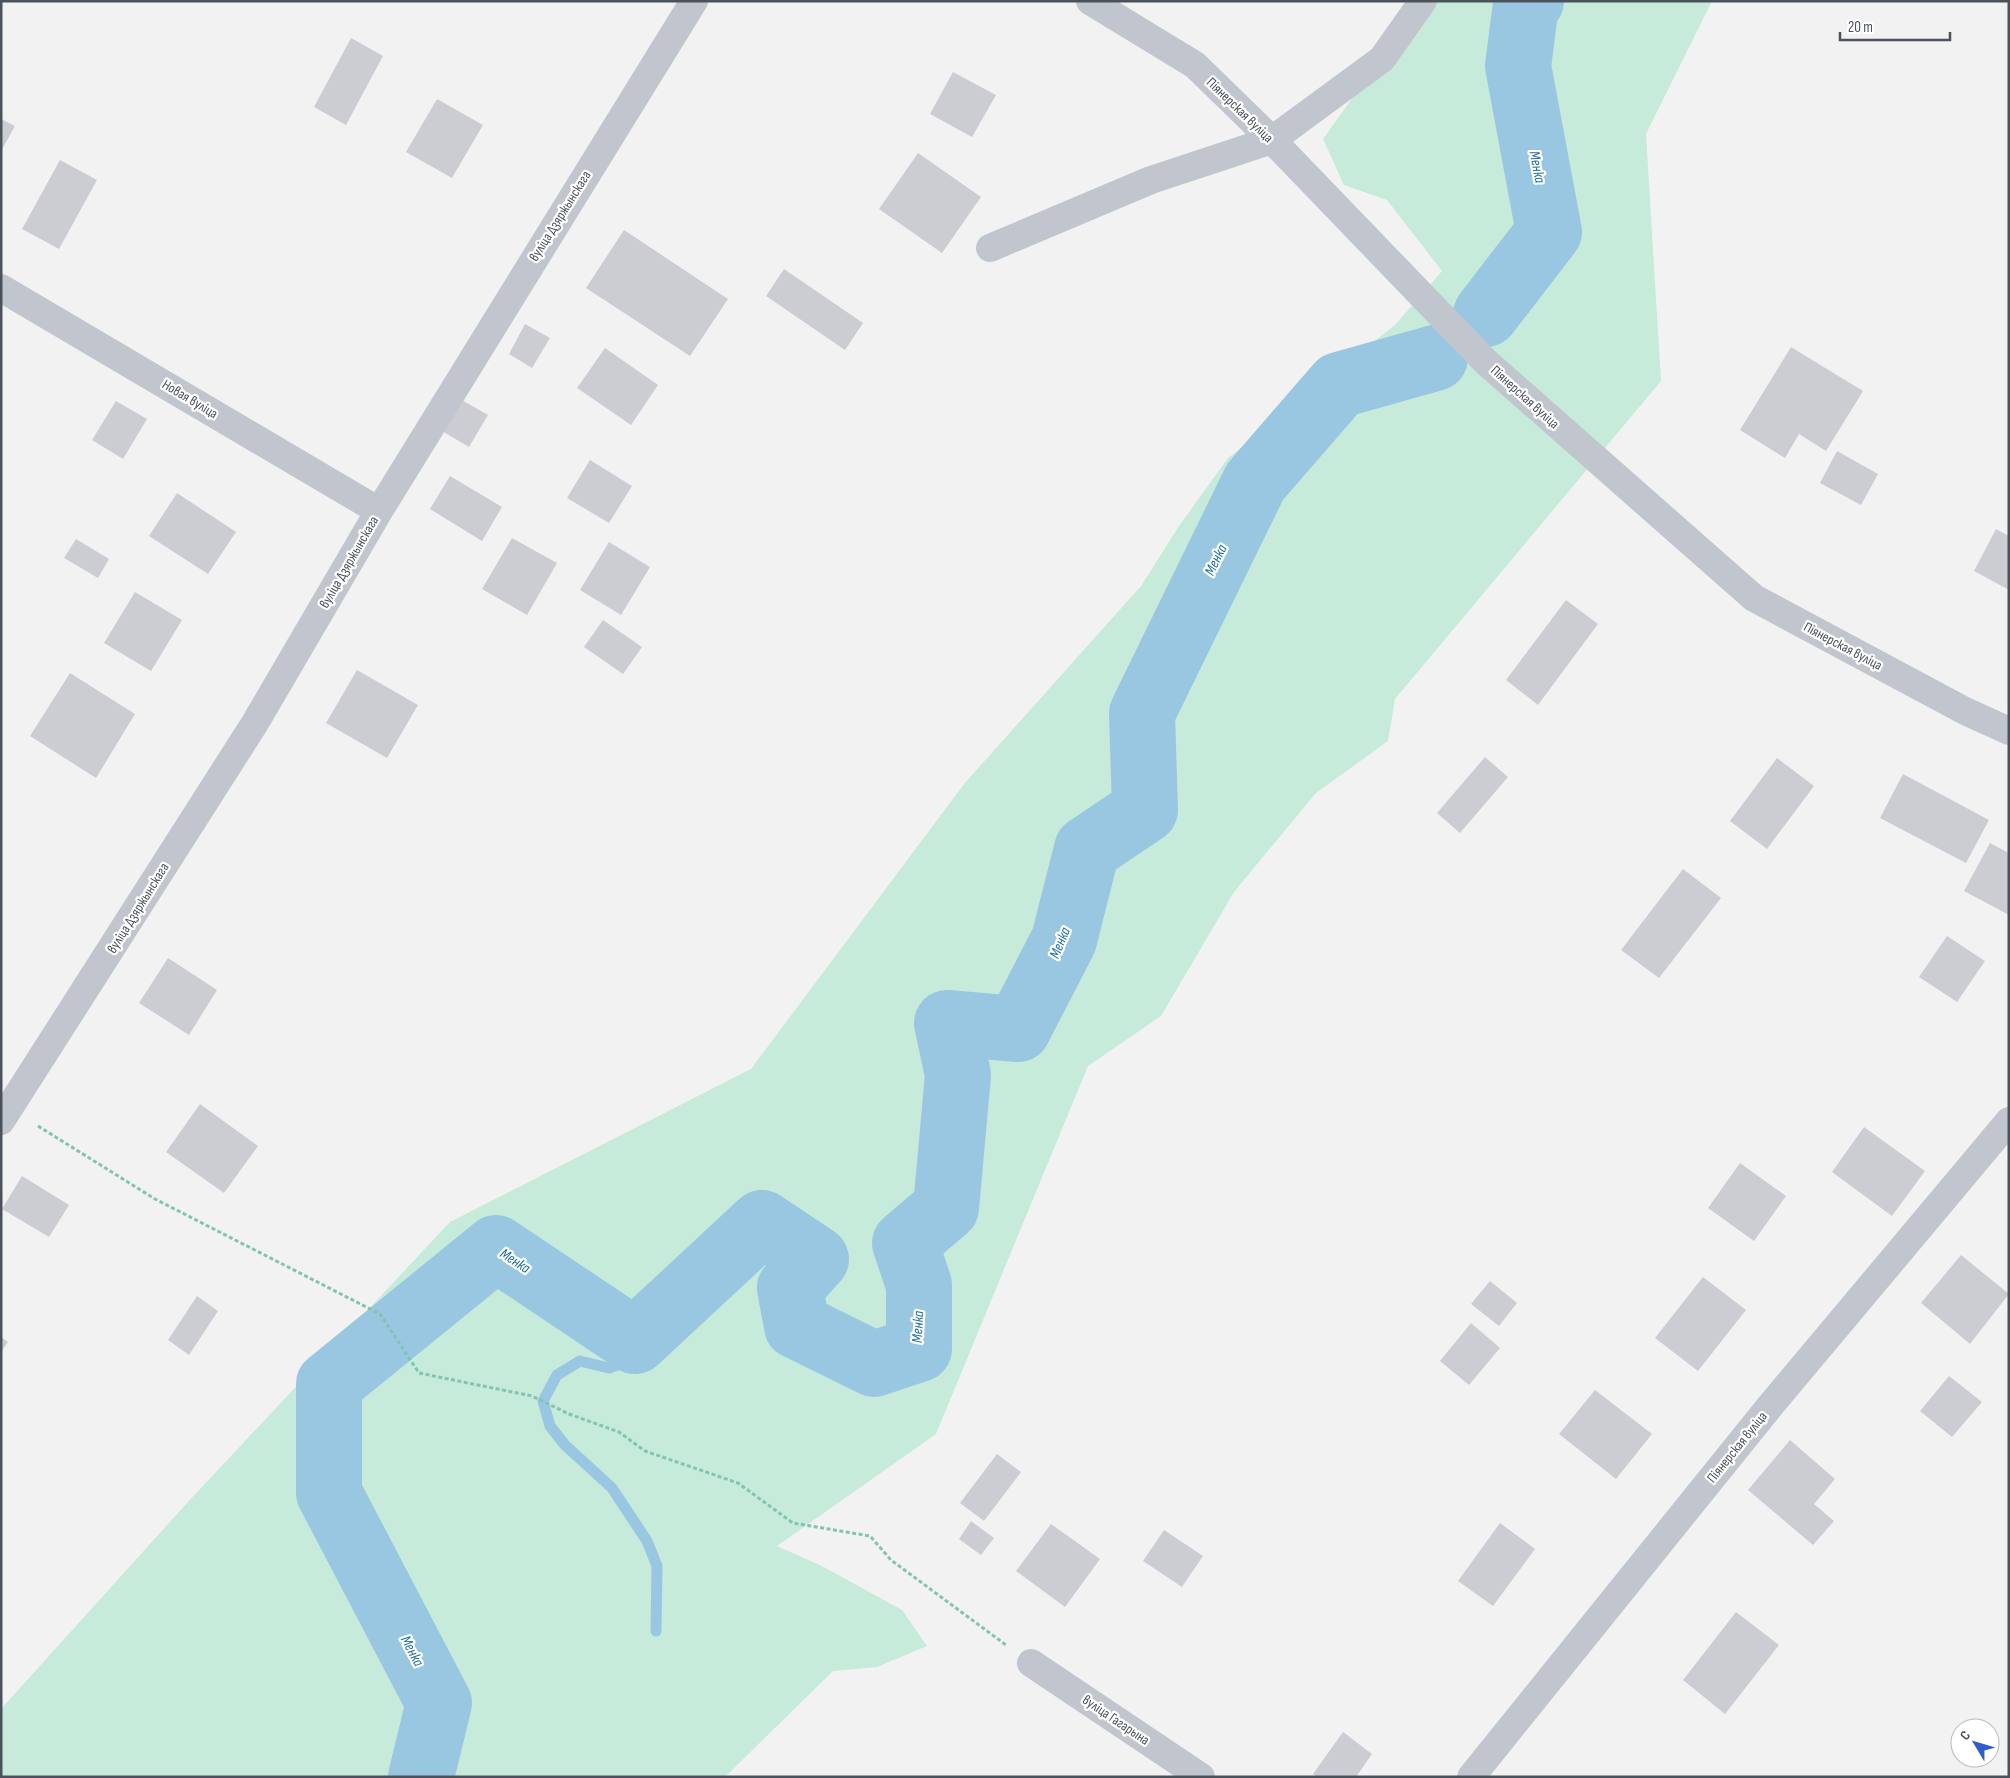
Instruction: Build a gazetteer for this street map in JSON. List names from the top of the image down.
{
  "streets": {
    "street": [
      "Піянерская вуліца",
      "вуліца Дзяржынскага",
      "Новая вуліца",
      "вуліца Гагарына"
    ]
  },
  "crossings": [
    ["вуліца Дзяржынскага", "Новая вуліца"]
  ],
  "water": ["Менка"],
  "scale_bar": "20 m",
  "north": "top left"
}
